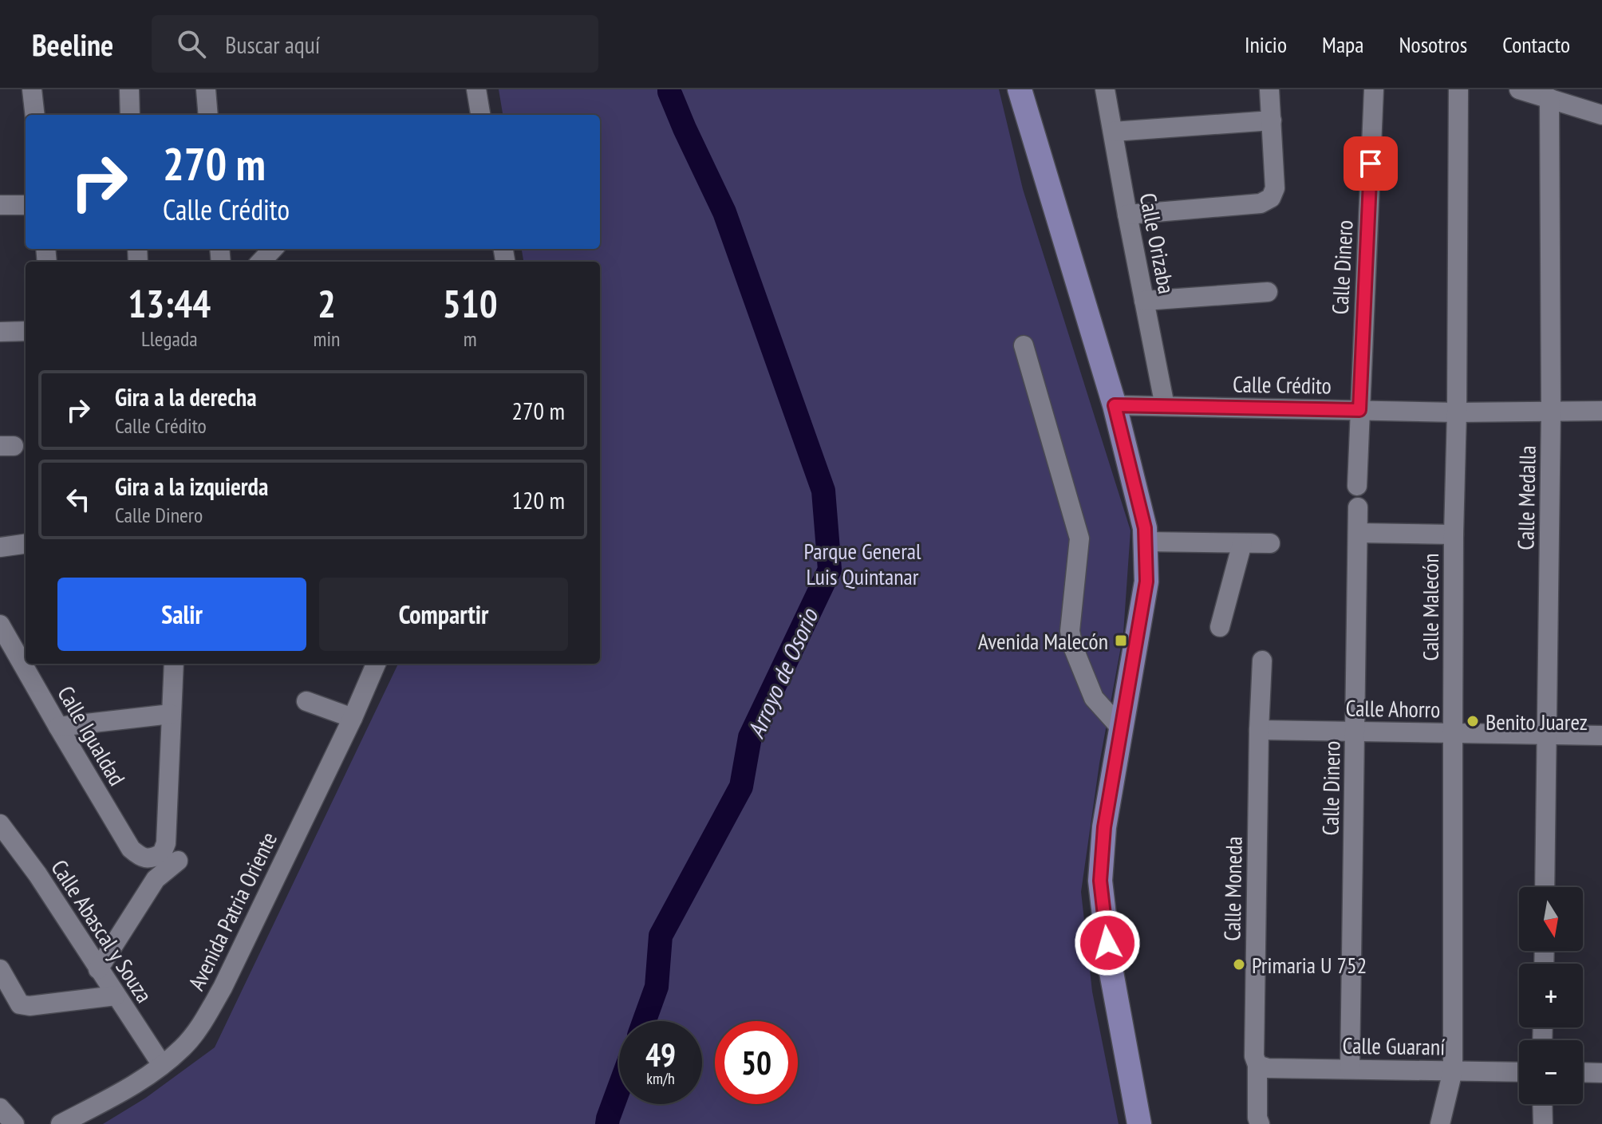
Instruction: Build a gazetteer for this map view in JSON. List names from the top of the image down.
{
  "streets": {
    "street": [
      "Calle Orizaba",
      "Calle Dinero",
      "Calle Crédito",
      "Calle Medalla",
      "Calle Malecón",
      "Calle Ahorro",
      "Calle Igualdad",
      "Calle Moneda",
      "Avenida Patria Oriente",
      "Calle Abascal y Souza",
      "Calle Guaraní"
    ]
  },
  "crossings": [
    ["Calle Orizaba", "Calle Crédito"],
    ["Calle Dinero", "Calle Crédito"],
    ["Calle Dinero", "Calle Ahorro"],
    ["Calle Dinero", "Calle Guaraní"],
    ["Calle Crédito", "Calle Medalla"],
    ["Calle Crédito", "Calle Malecón"],
    ["Calle Medalla", "Calle Ahorro"],
    ["Calle Malecón", "Calle Ahorro"],
    ["Calle Malecón", "Calle Guaraní"],
    ["Calle Ahorro", "Calle Moneda"],
    ["Calle Moneda", "Calle Guaraní"],
    ["Avenida Patria Oriente", "Calle Abascal y Souza"]
  ],
  "water": ["Arroyo de Osorio"],
  "parks": ["Parque General Luis Quintanar"],
  "places": {
    "transit": ["Avenida Malecón"],
    "other": ["Benito Juarez", "Primaria U 752"]
  },
  "north": "bottom",
  "page": {
    "header": "Beeline",
    "search": "Buscar aquí",
    "nav": [
      "Inicio",
      "Mapa",
      "Nosotros",
      "Contacto"
    ],
    "turn": ["270 m", "Calle Crédito"],
    "eta": [
      "13:44",
      "Llegada",
      "2",
      "min",
      "510",
      "m"
    ],
    "list": [
      {
        "name": "Gira a la derecha",
        "note": "Calle Crédito",
        "value": "270 m"
      },
      {
        "name": "Gira a la izquierda",
        "note": "Calle Dinero",
        "value": "120 m"
      }
    ],
    "buttons": ["Salir", "Compartir"],
    "map_buttons": ["+", "−"],
    "speed": "49 km/h",
    "limit": "50"
  }
}
